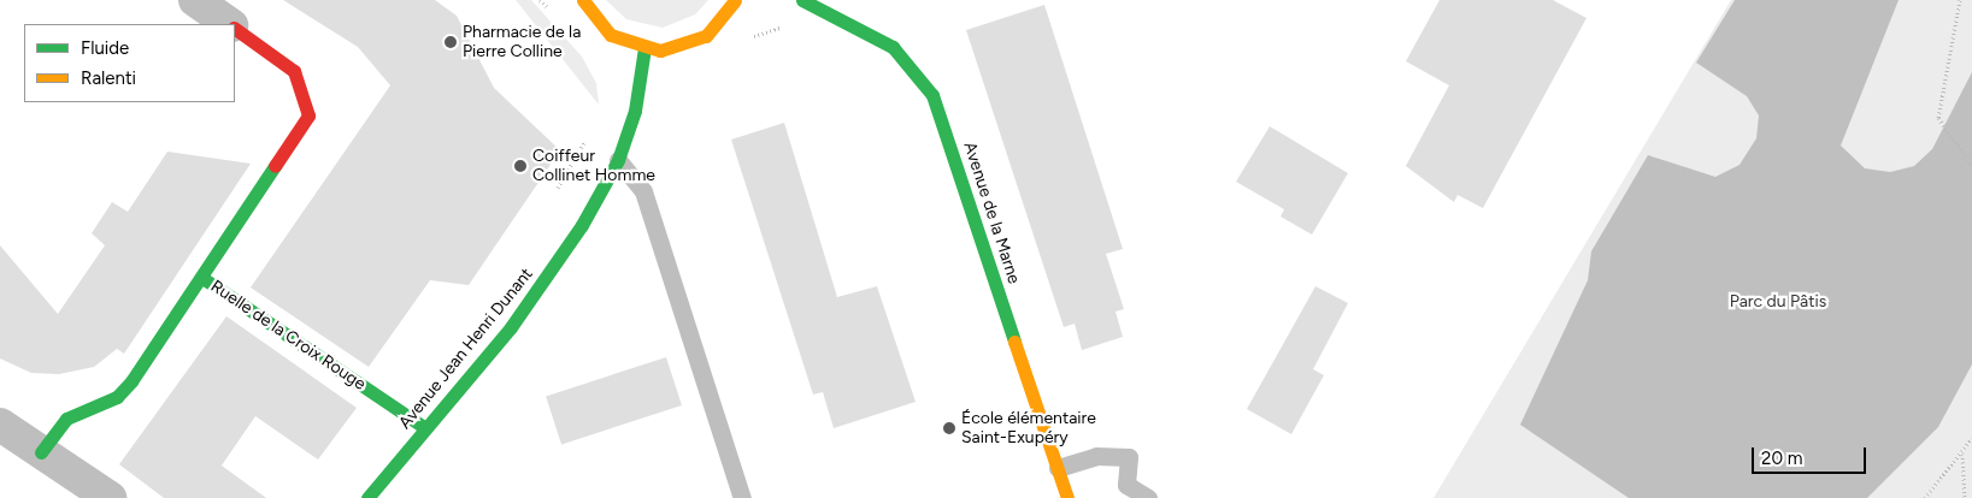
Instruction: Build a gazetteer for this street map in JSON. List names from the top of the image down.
{
  "streets": {
    "street": ["Avenue de la Marne", "Ruelle de la Croix Rouge", "Avenue Jean Henri Dunant"]
  },
  "crossings": [
    ["Ruelle de la Croix Rouge", "Avenue Jean Henri Dunant"]
  ],
  "parks": ["Parc du Pâtis"],
  "places": ["Pharmacie de la Pierre Colline", "Coiffeur Collinet Homme", "École élémentaire Saint-Exupéry"],
  "legend": ["Fluide", "Ralenti"],
  "scale_bar": "20 m"
}
